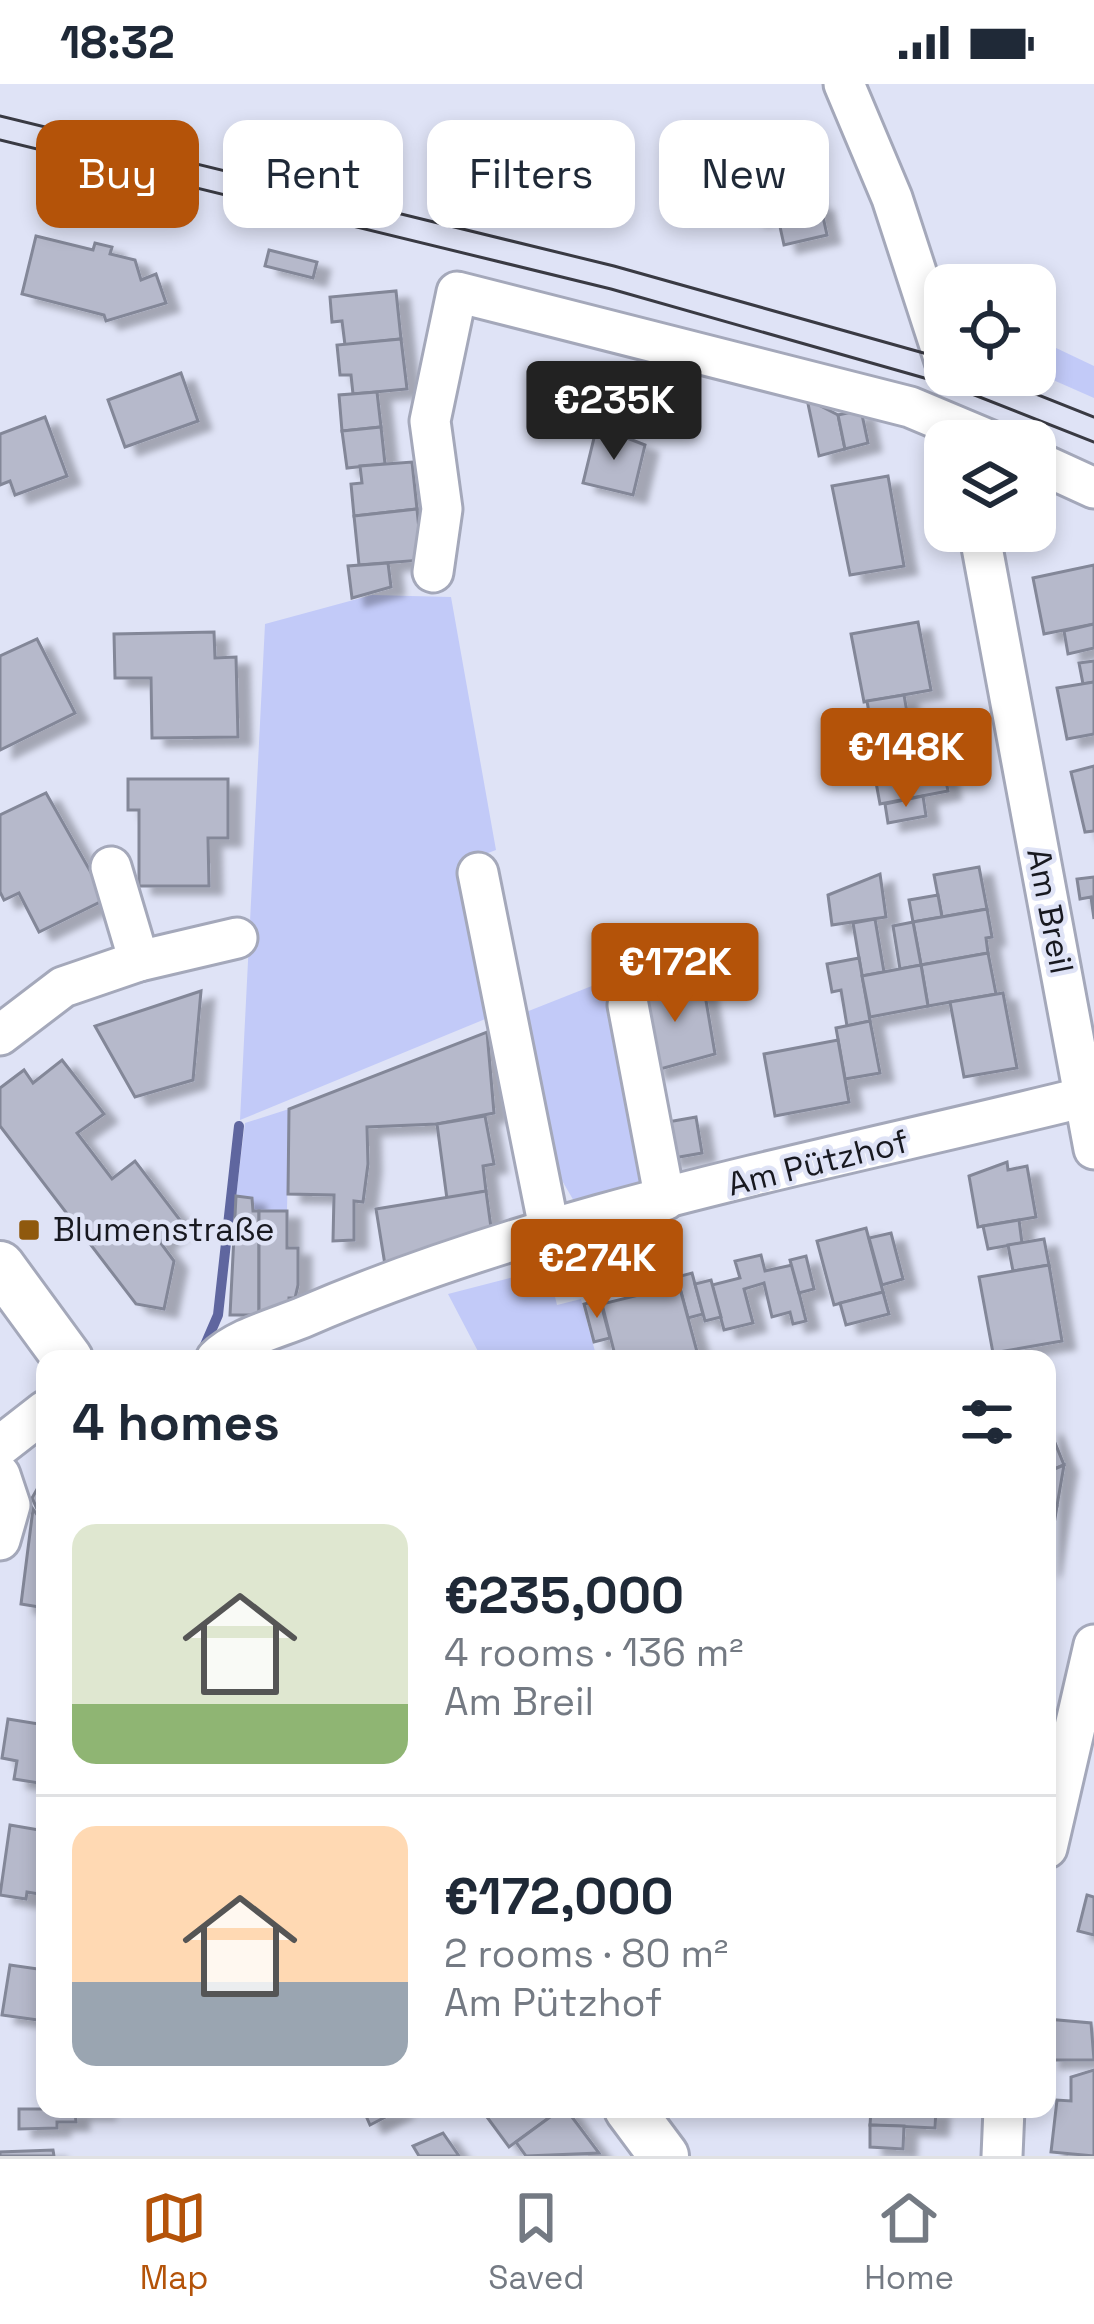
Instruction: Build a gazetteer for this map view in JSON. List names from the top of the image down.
{
  "streets": {
    "street": ["Am Breil", "Am Pützhof"]
  },
  "crossings": [
    ["Am Breil", "Am Pützhof"]
  ],
  "places": {
    "transit": ["Blumenstraße"]
  },
  "page": {
    "status": "18:32",
    "chip": [
      "Buy",
      "Rent",
      "Filters",
      "New"
    ],
    "price": [
      "€235K",
      "€148K",
      "€172K",
      "€274K"
    ],
    "heading": "4 homes",
    "list": [
      {
        "name": "€235,000",
        "note": "4 rooms · 136 m² · Am Breil"
      },
      {
        "name": "€172,000",
        "note": "2 rooms · 80 m² · Am Pützhof"
      }
    ],
    "tabs": ["Map", "Saved", "Home"]
  }
}
